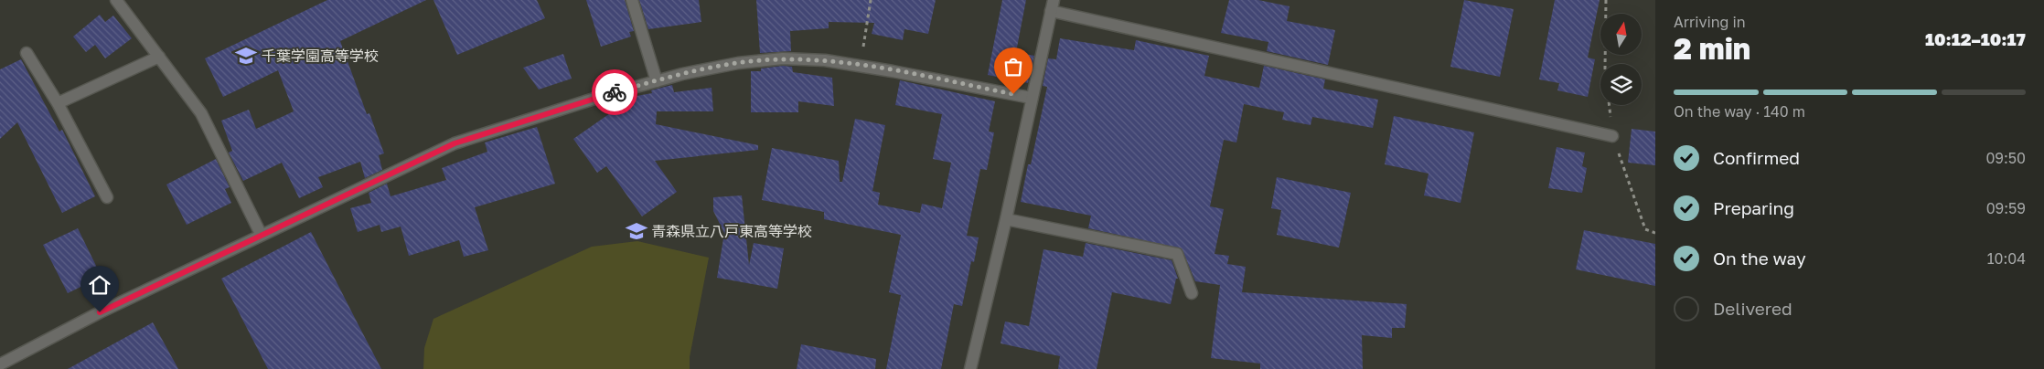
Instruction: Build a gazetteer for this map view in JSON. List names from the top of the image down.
{
  "places": {
    "school or university": ["千葉学園高等学校", "青森県立八戸東高等学校"]
  },
  "north": "top",
  "page": {
    "heading": ["2 min", "Arriving in", "10:12–10:17"],
    "bar": "On the way · 140 m",
    "list": [
      ["Confirmed", "09:50"],
      ["Preparing", "09:59"],
      ["On the way", "10:04"],
      "Delivered"
    ]
  }
}
